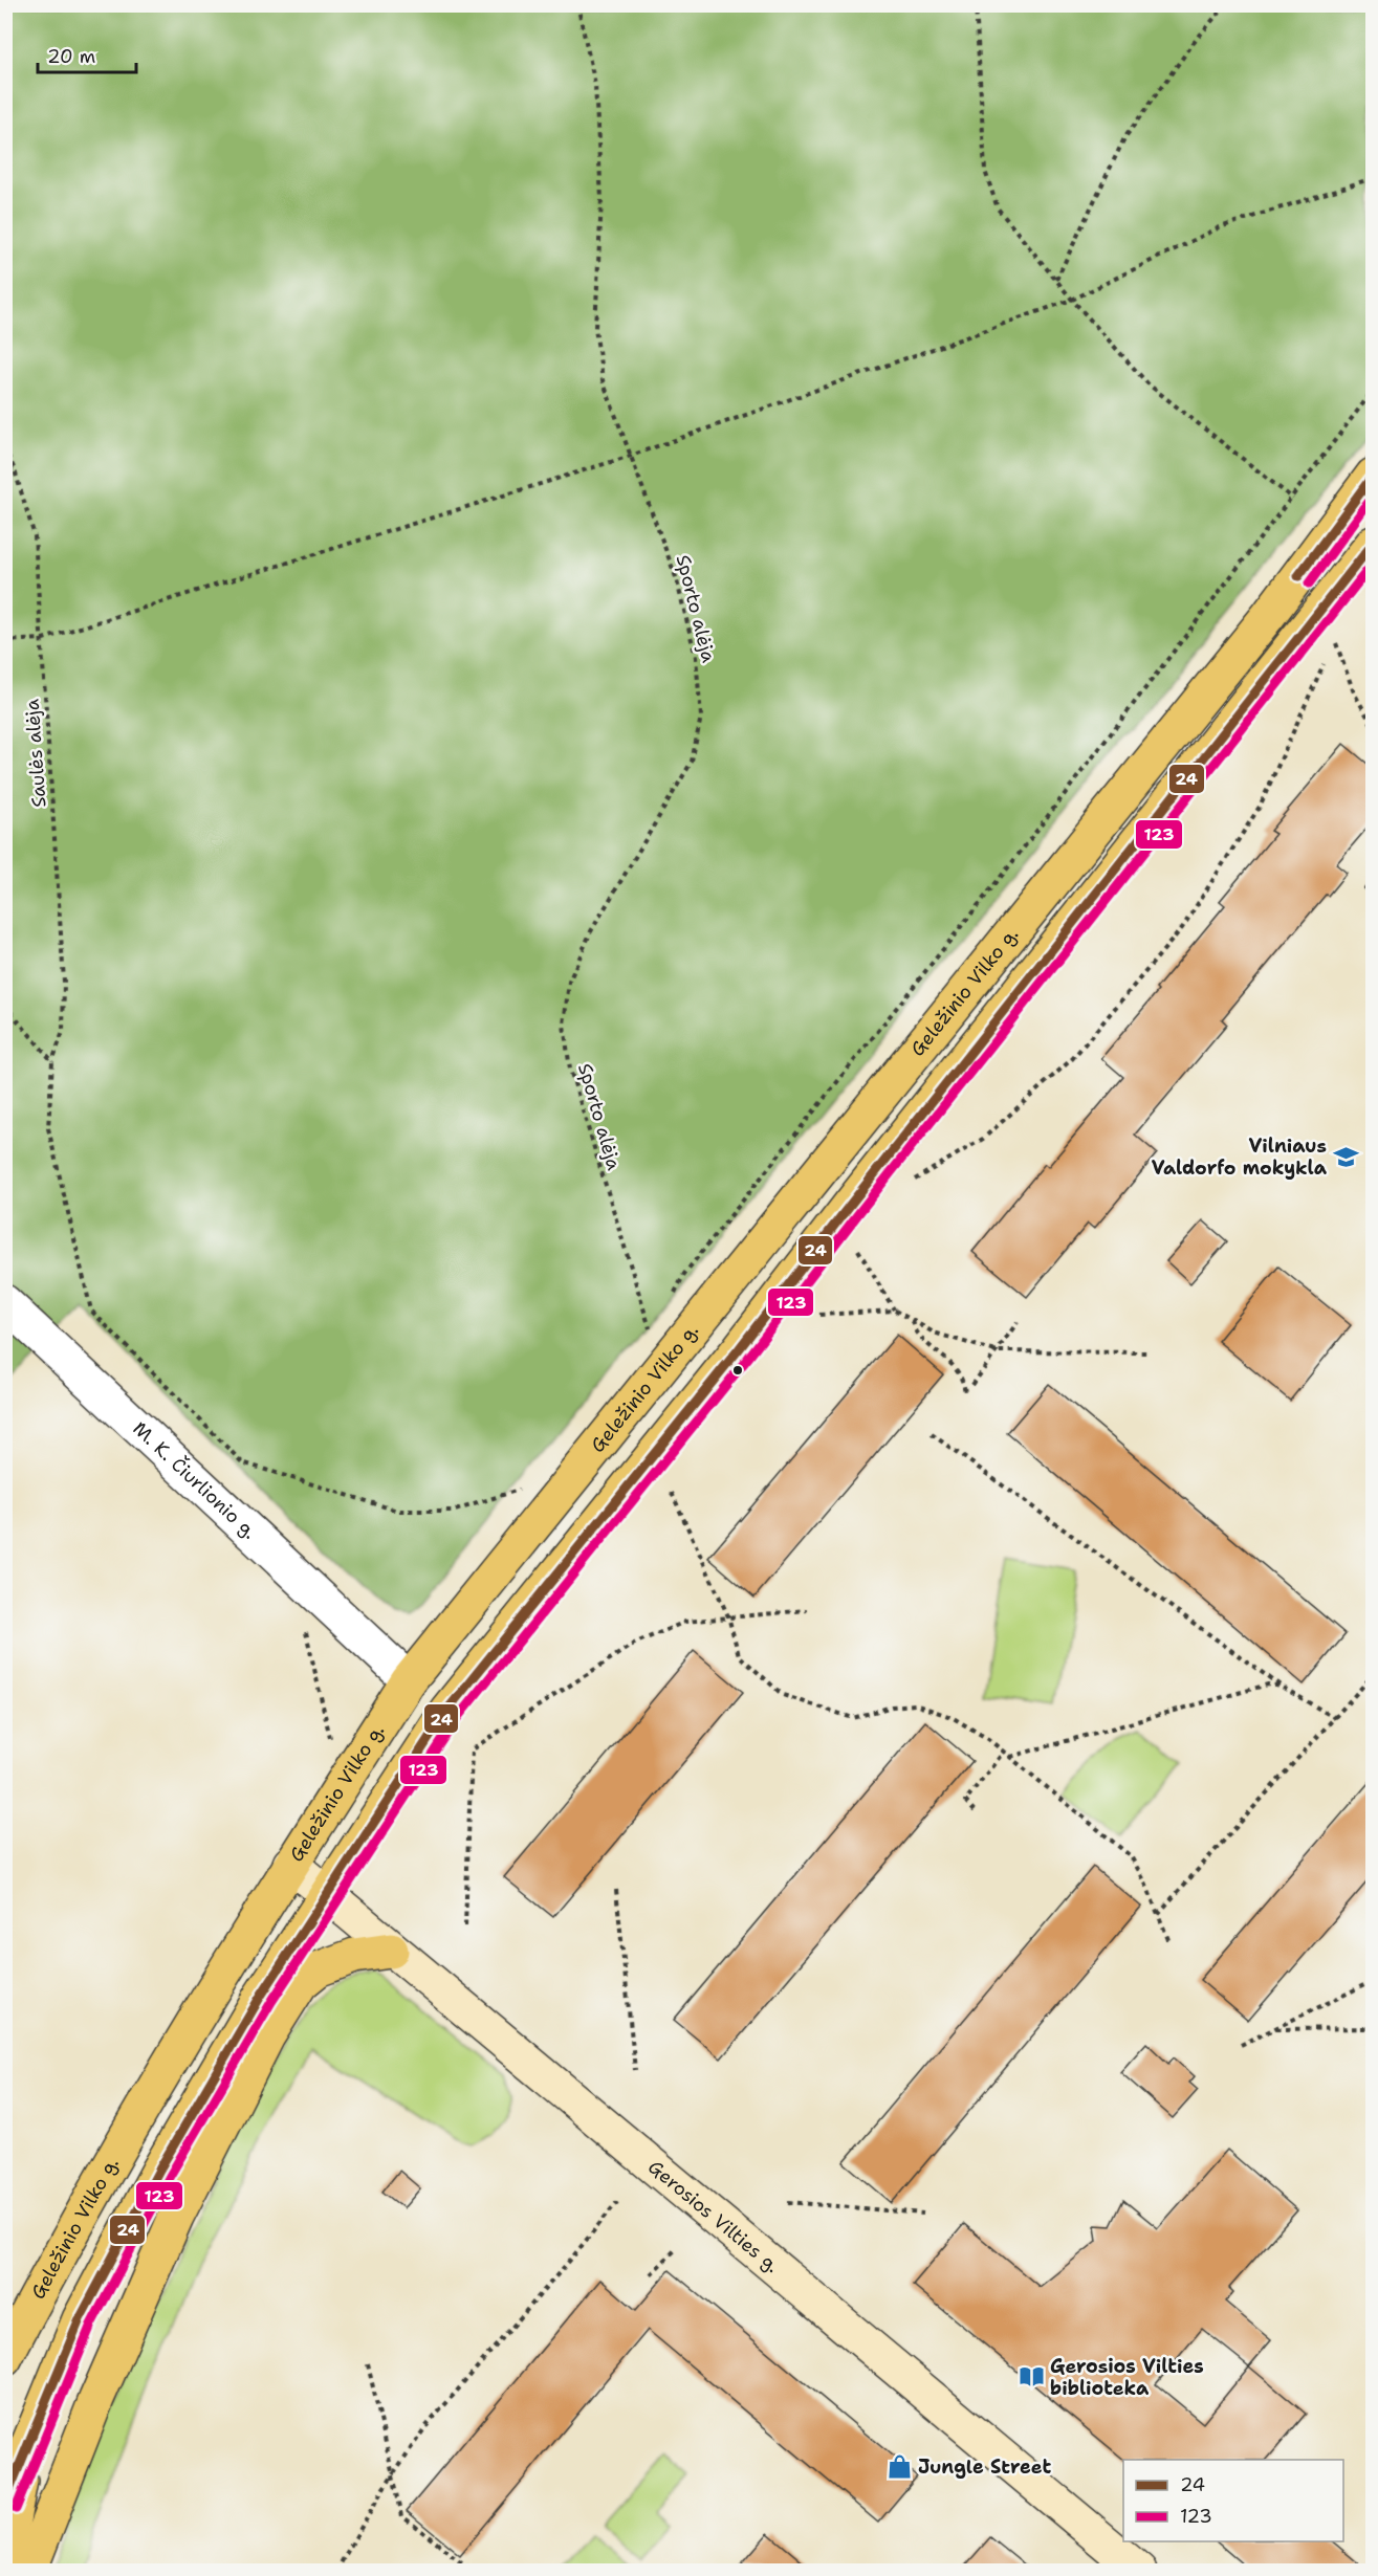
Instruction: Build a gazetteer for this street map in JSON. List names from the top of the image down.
{
  "streets": {
    "highway": ["Geležinio Vilko g."],
    "main road": ["Gerosios Vilties g."],
    "street": ["M. K. Čiurlionio g."],
    "path": ["Sporto alėja", "Saulės alėja"]
  },
  "crossings": [
    ["Geležinio Vilko g.", "M. K. Čiurlionio g."],
    ["Geležinio Vilko g.", "Gerosios Vilties g."]
  ],
  "places": {
    "school or university": ["Vilniaus Valdorfo mokykla"],
    "library": ["Gerosios Vilties biblioteka"],
    "shop": ["Jungle Street"]
  },
  "lines": ["transit line 24", "transit line 123"],
  "legend": ["24", "123"],
  "scale_bar": "20 m"
}
